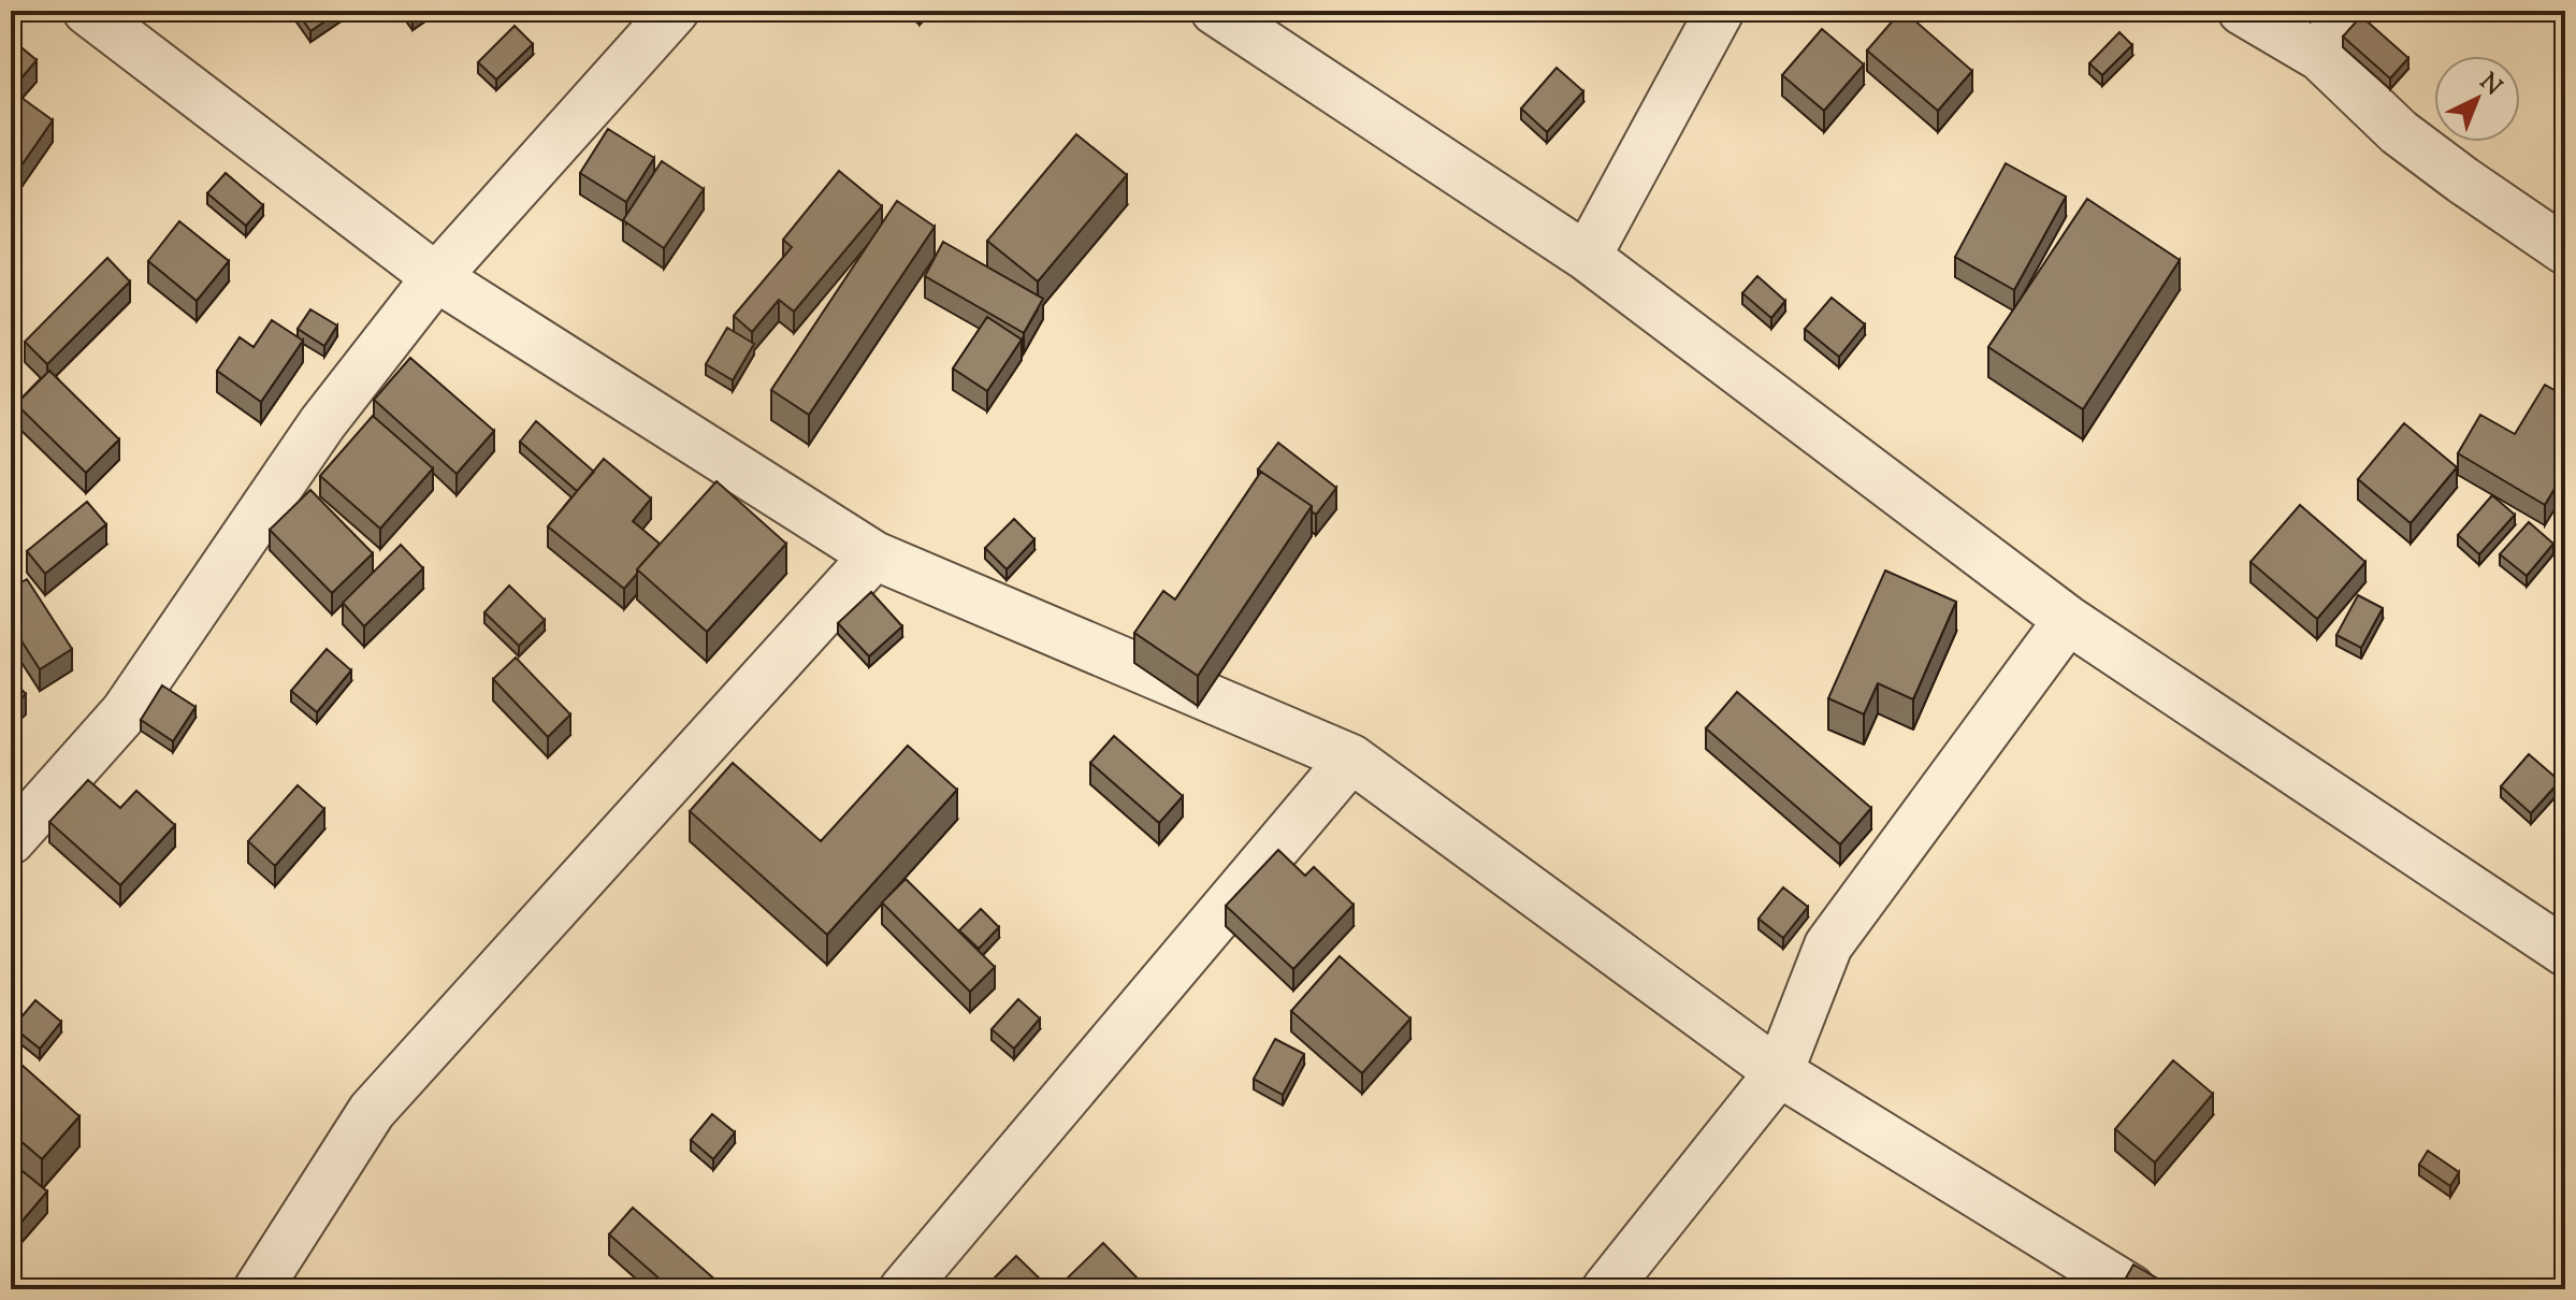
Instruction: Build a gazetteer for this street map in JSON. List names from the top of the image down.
{
  "north": "top right"
}
